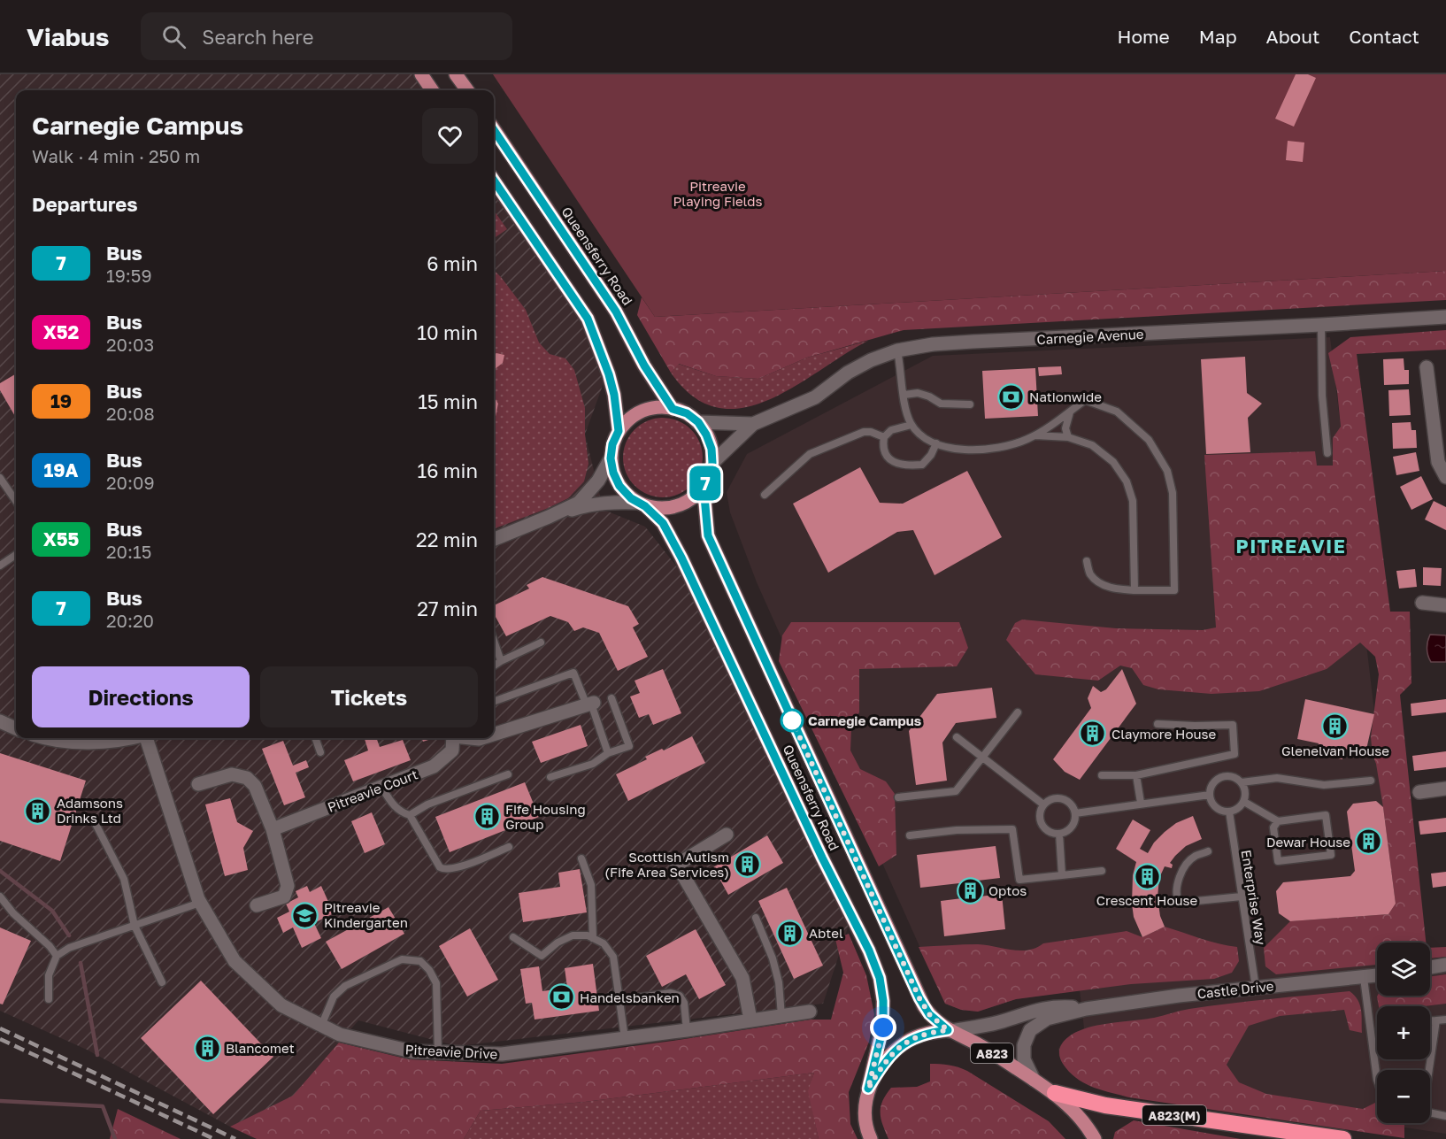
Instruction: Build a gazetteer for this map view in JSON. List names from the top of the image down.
{
  "streets": {
    "highway": ["A823(M)"],
    "main road": ["Queensferry Road", "A823"],
    "street": [
      "Carnegie Avenue",
      "Pitreavie Court",
      "Castle Drive",
      "Pitreavie Drive"
    ],
    "lane": ["Enterprise Way"]
  },
  "crossings": [
    ["Queensferry Road", "Castle Drive"],
    ["Queensferry Road", "A823"],
    ["Enterprise Way", "Castle Drive"],
    ["Castle Drive", "A823"],
    ["A823", "A823(M)"]
  ],
  "districts": ["PITREAVIE"],
  "parks": ["Pitreavie Playing Fields"],
  "places": {
    "bank": ["Nationwide", "Handelsbanken"],
    "other": ["Carnegie Campus"],
    "building": [
      "Glenelvan House",
      "Claymore House",
      "Adamsons Drinks Ltd",
      "Fife Housing Group",
      "Dewar House",
      "Scottish Autism (Fife Area Services)",
      "Crescent House",
      "Optos",
      "Abtel",
      "Blancomet"
    ],
    "school or university": ["Pitreavie Kindergarten"]
  },
  "lines": ["bus line 7"],
  "page": {
    "header": "Viabus",
    "search": "Search here",
    "nav": [
      "Home",
      "Map",
      "About",
      "Contact"
    ],
    "on_map": "7",
    "heading": [
      ["Carnegie Campus", "Walk · 4 min · 250 m"],
      "Departures"
    ],
    "list": [
      {
        "mark": "7",
        "name": "Bus",
        "note": "19:59",
        "value": "6 min"
      },
      {
        "mark": "X52",
        "name": "Bus",
        "note": "20:03",
        "value": "10 min"
      },
      {
        "mark": "19",
        "name": "Bus",
        "note": "20:08",
        "value": "15 min"
      },
      {
        "mark": "19A",
        "name": "Bus",
        "note": "20:09",
        "value": "16 min"
      },
      {
        "mark": "X55",
        "name": "Bus",
        "note": "20:15",
        "value": "22 min"
      },
      {
        "mark": "7",
        "name": "Bus",
        "note": "20:20",
        "value": "27 min"
      }
    ],
    "buttons": ["Directions", "Tickets"],
    "map_buttons": ["+", "−"]
  }
}
